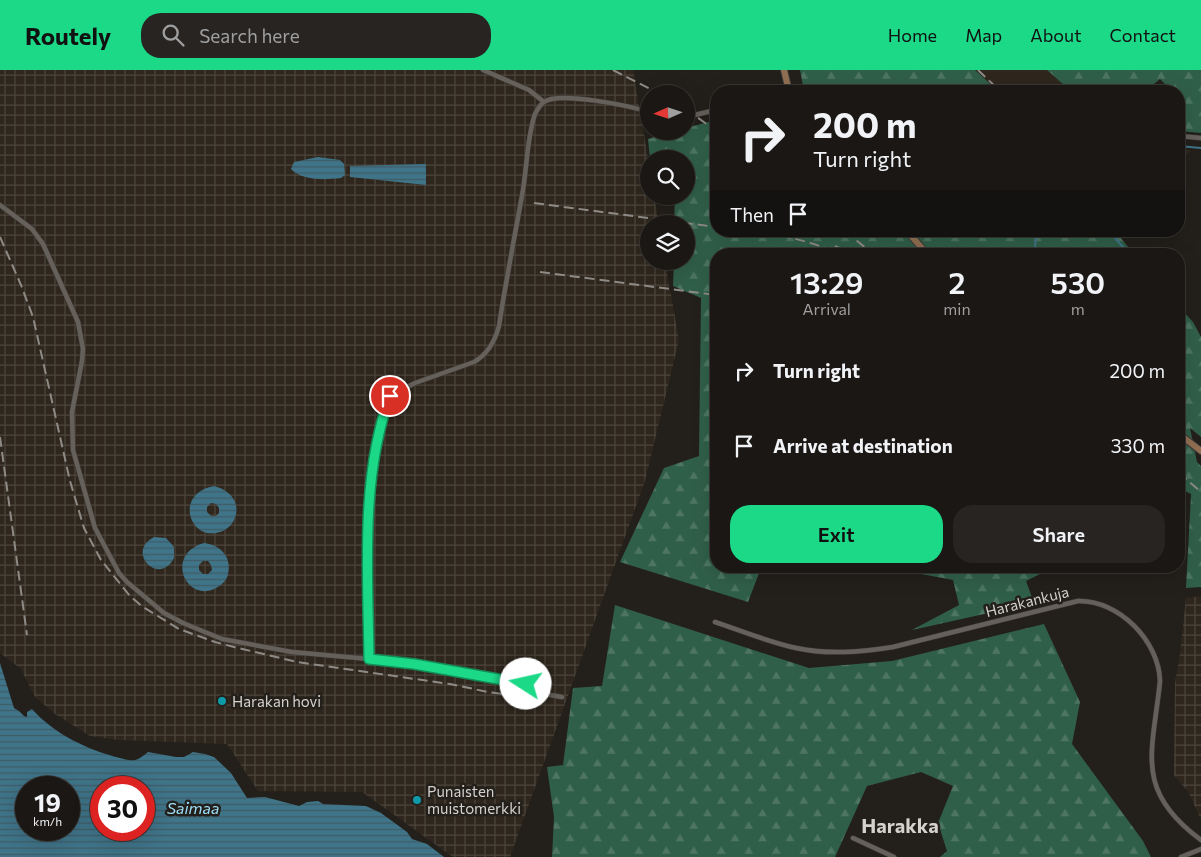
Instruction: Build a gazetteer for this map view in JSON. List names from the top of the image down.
{
  "streets": {
    "street": ["Harakankuja"]
  },
  "districts": ["Harakka"],
  "water": ["Saimaa"],
  "places": ["Harakan hovi", "Punaisten muistomerkki"],
  "north": "left",
  "page": {
    "header": "Routely",
    "search": "Search here",
    "nav": [
      "Home",
      "Map",
      "About",
      "Contact"
    ],
    "turn": ["200 m", "Turn right"],
    "then": "Then",
    "eta": [
      "13:29",
      "Arrival",
      "2",
      "min",
      "530",
      "m"
    ],
    "list": [
      {
        "name": "Turn right",
        "value": "200 m"
      },
      {
        "name": "Arrive at destination",
        "value": "330 m"
      }
    ],
    "buttons": ["Exit", "Share"],
    "speed": "19 km/h",
    "limit": "30"
  }
}
